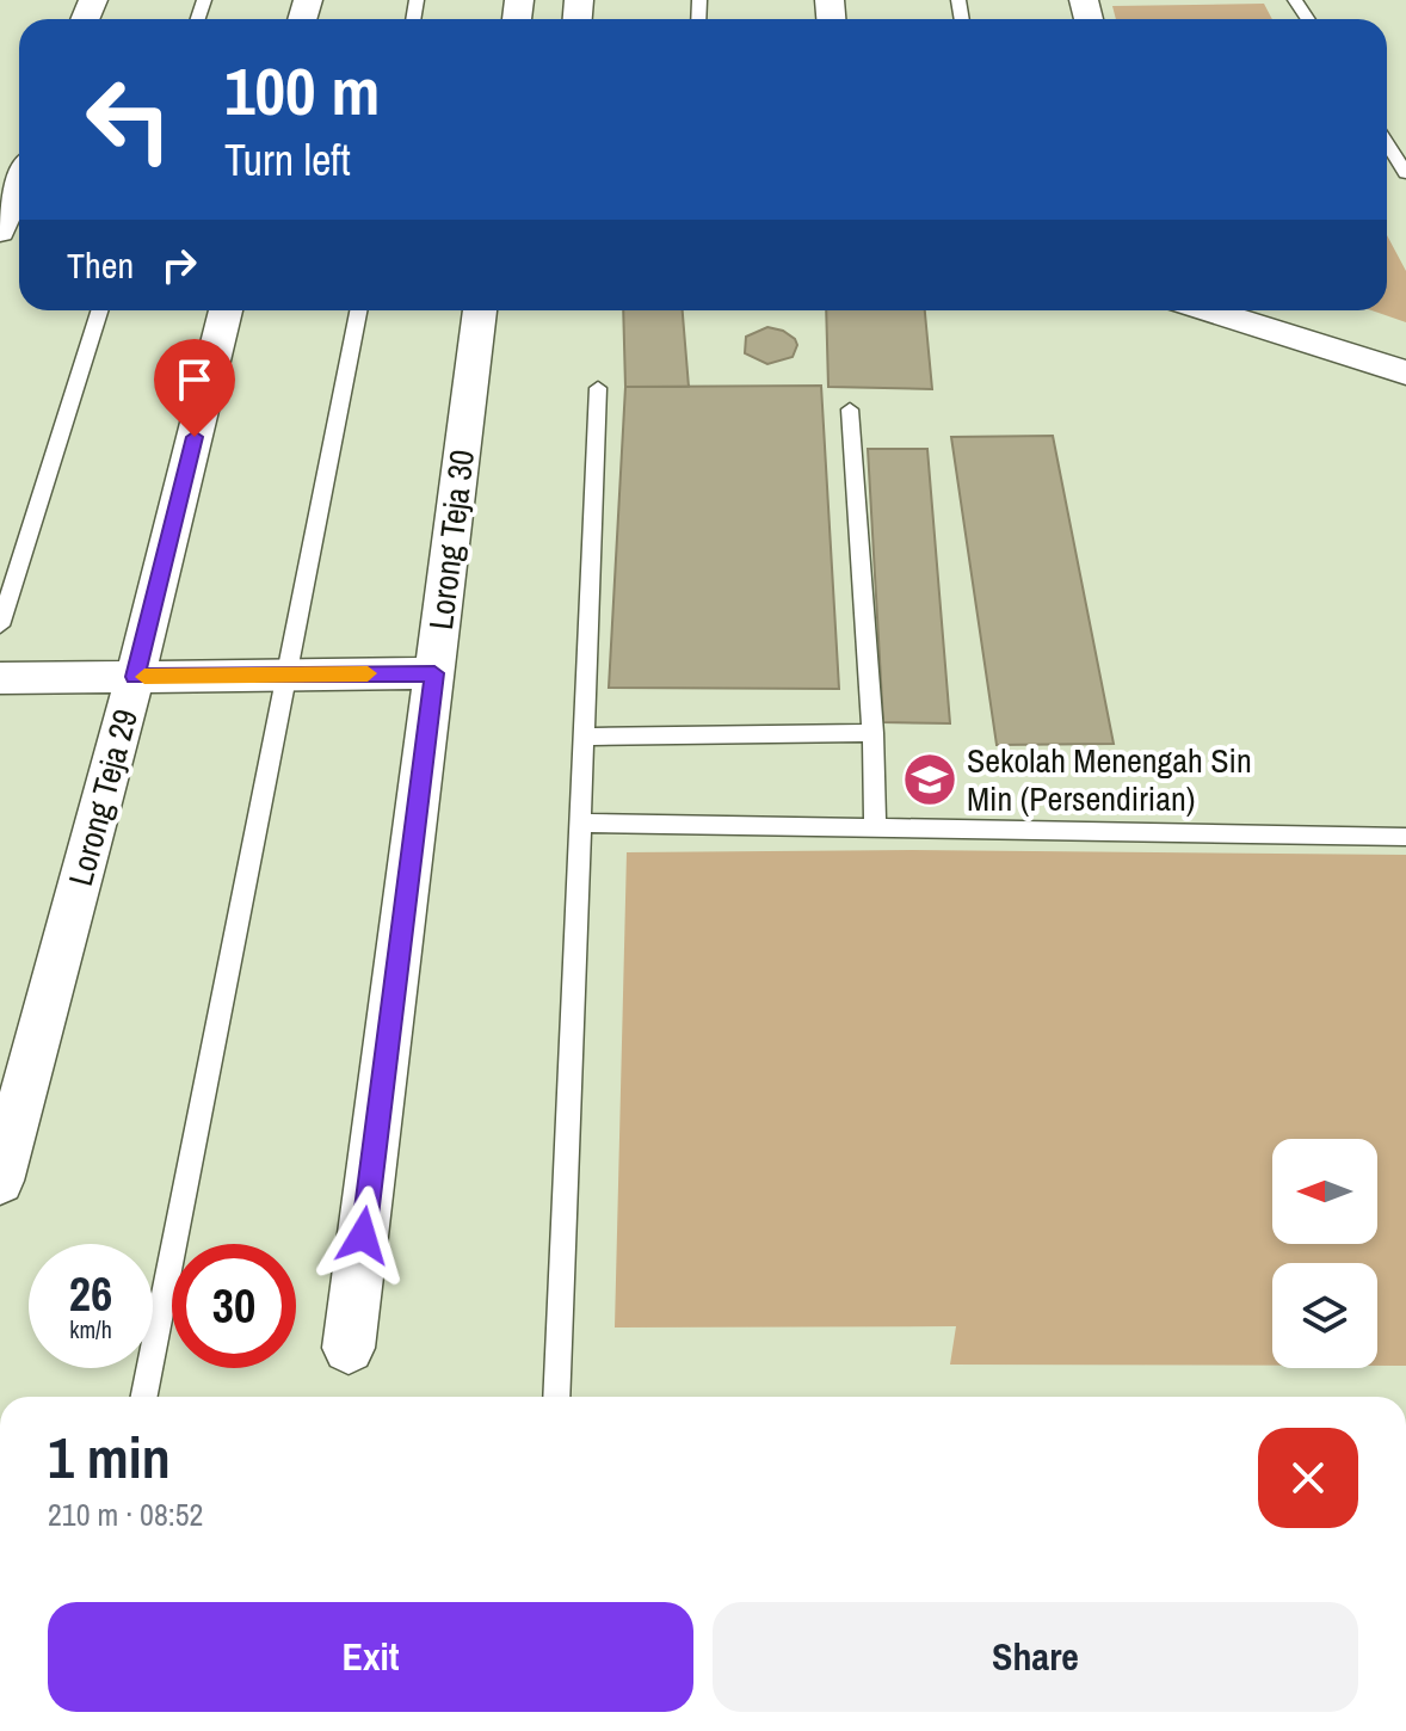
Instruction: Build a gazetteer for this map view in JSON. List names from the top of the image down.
{
  "streets": {
    "street": ["Lorong Teja 30", "Lorong Teja 29"]
  },
  "places": {
    "school or university": ["Sekolah Menengah Sin Min (Persendirian)"]
  },
  "north": "left",
  "page": {
    "turn": ["100 m", "Turn left"],
    "then": "Then",
    "speed": "26 km/h",
    "limit": "30",
    "heading": ["1 min", "210 m · 08:52"],
    "buttons": ["Exit", "Share"]
  }
}
